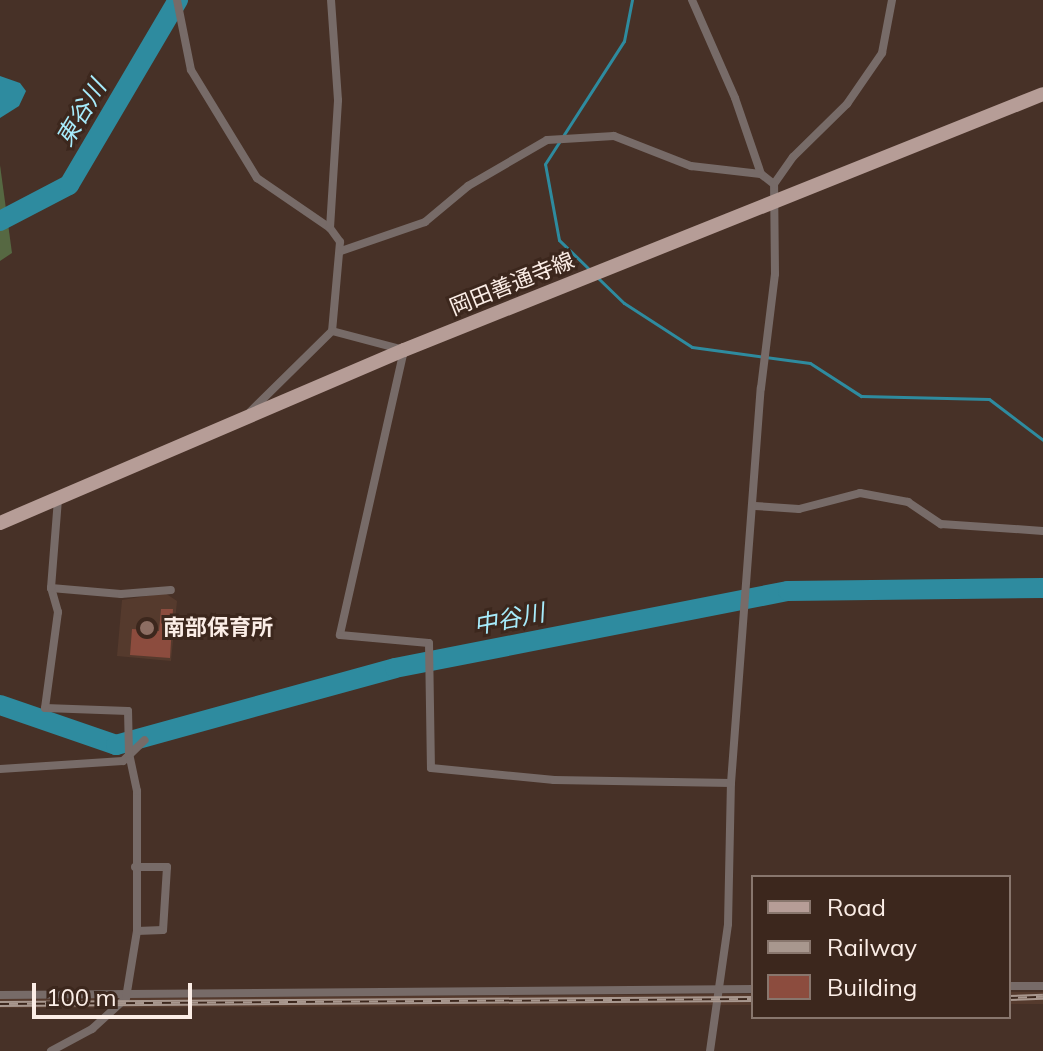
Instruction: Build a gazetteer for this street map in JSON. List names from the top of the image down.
{
  "streets": {
    "main road": ["岡田善通寺線"]
  },
  "water": ["東谷川", "中谷川"],
  "places": ["南部保育所"],
  "legend": ["Road", "Railway", "Building"],
  "scale_bar": "100 m"
}
